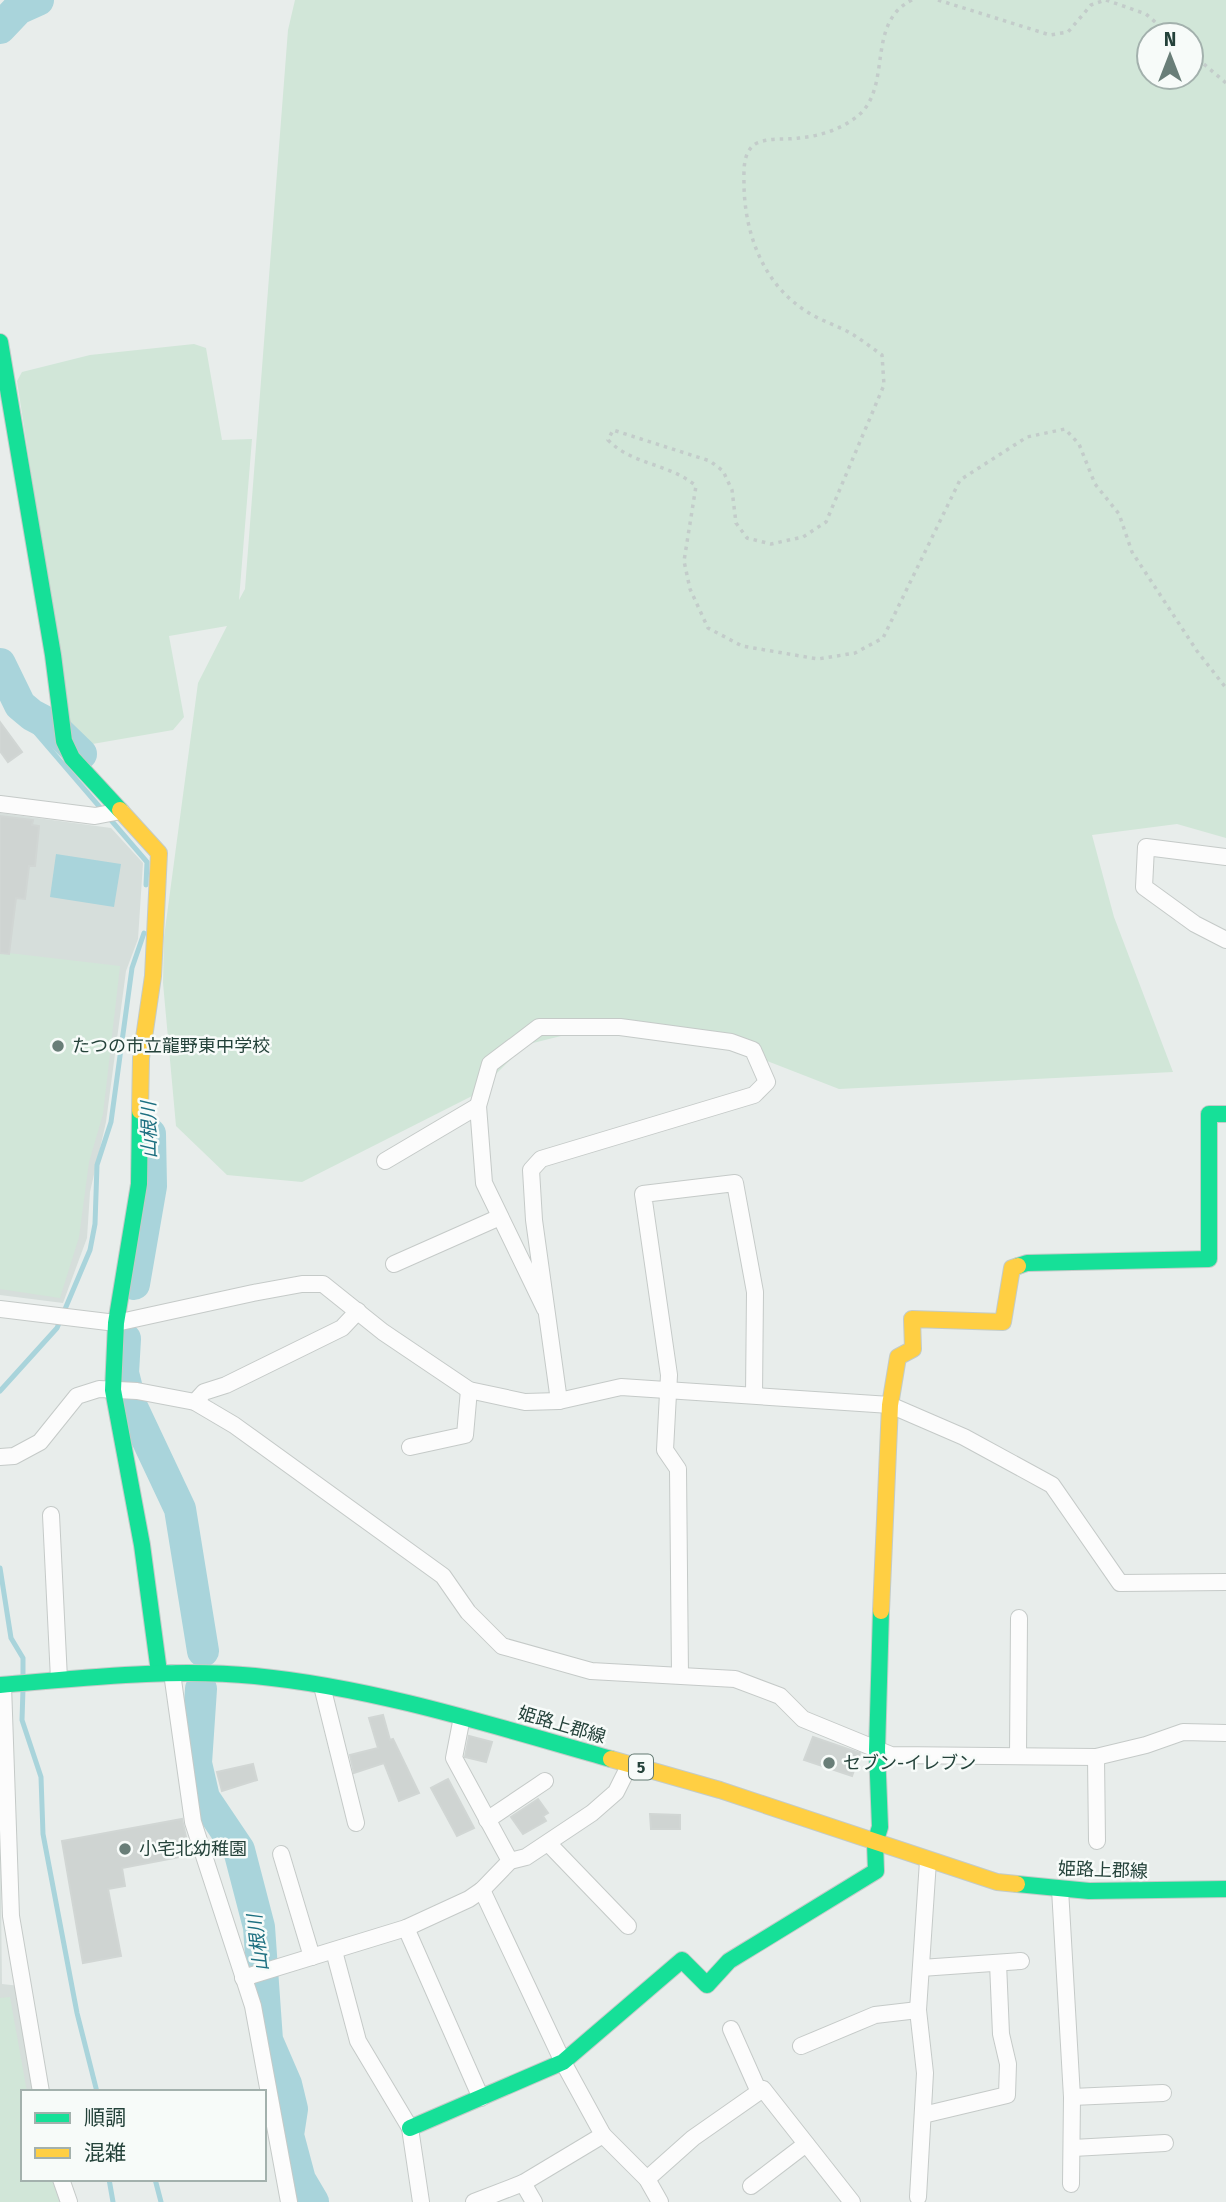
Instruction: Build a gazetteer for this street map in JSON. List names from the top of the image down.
{
  "streets": {
    "street": ["姫路上郡線", "5"]
  },
  "water": ["山根川"],
  "places": ["たつの市立龍野東中学校", "セブン-イレブン", "小宅北幼稚園"],
  "legend": ["順調", "混雑"],
  "north": "top"
}
